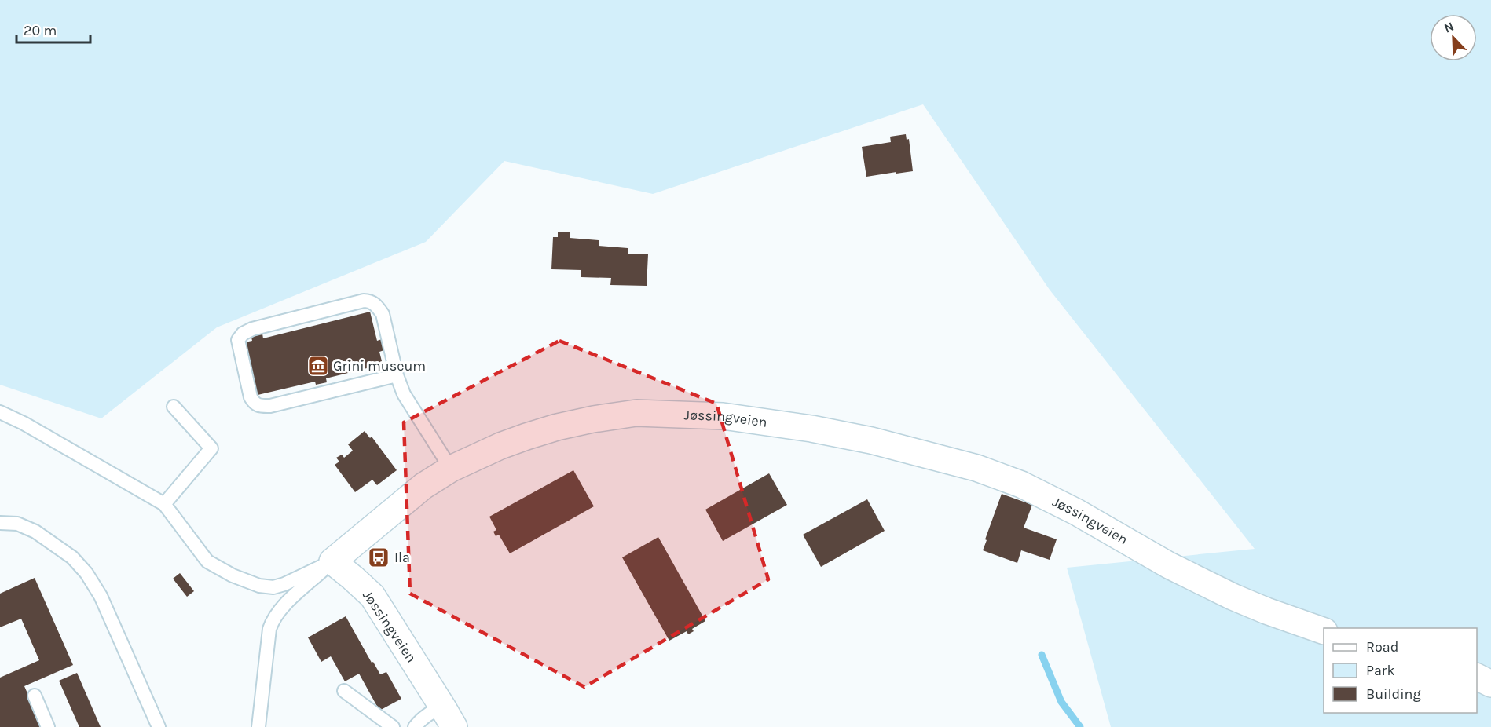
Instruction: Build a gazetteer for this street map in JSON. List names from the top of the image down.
{
  "streets": {
    "street": ["Jøssingveien"]
  },
  "places": {
    "museum": ["Grini museum"],
    "bus stop": ["Ila"]
  },
  "legend": ["Road", "Park", "Building"],
  "scale_bar": "20 m",
  "north": "top left"
}
